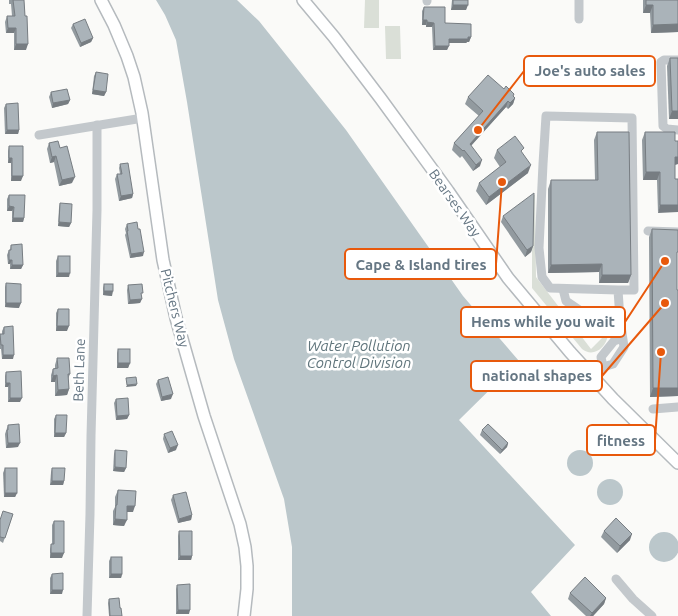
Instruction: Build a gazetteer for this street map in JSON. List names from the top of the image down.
{
  "streets": {
    "main road": ["Bearses Way", "Pitchers Way"],
    "street": ["Beth Lane"]
  },
  "water": ["Water Pollution Control Division"],
  "places": [
    "Joe's auto sales",
    "Cape & Island tires",
    "Hems while you wait",
    "national shapes",
    "fitness"
  ]
}
